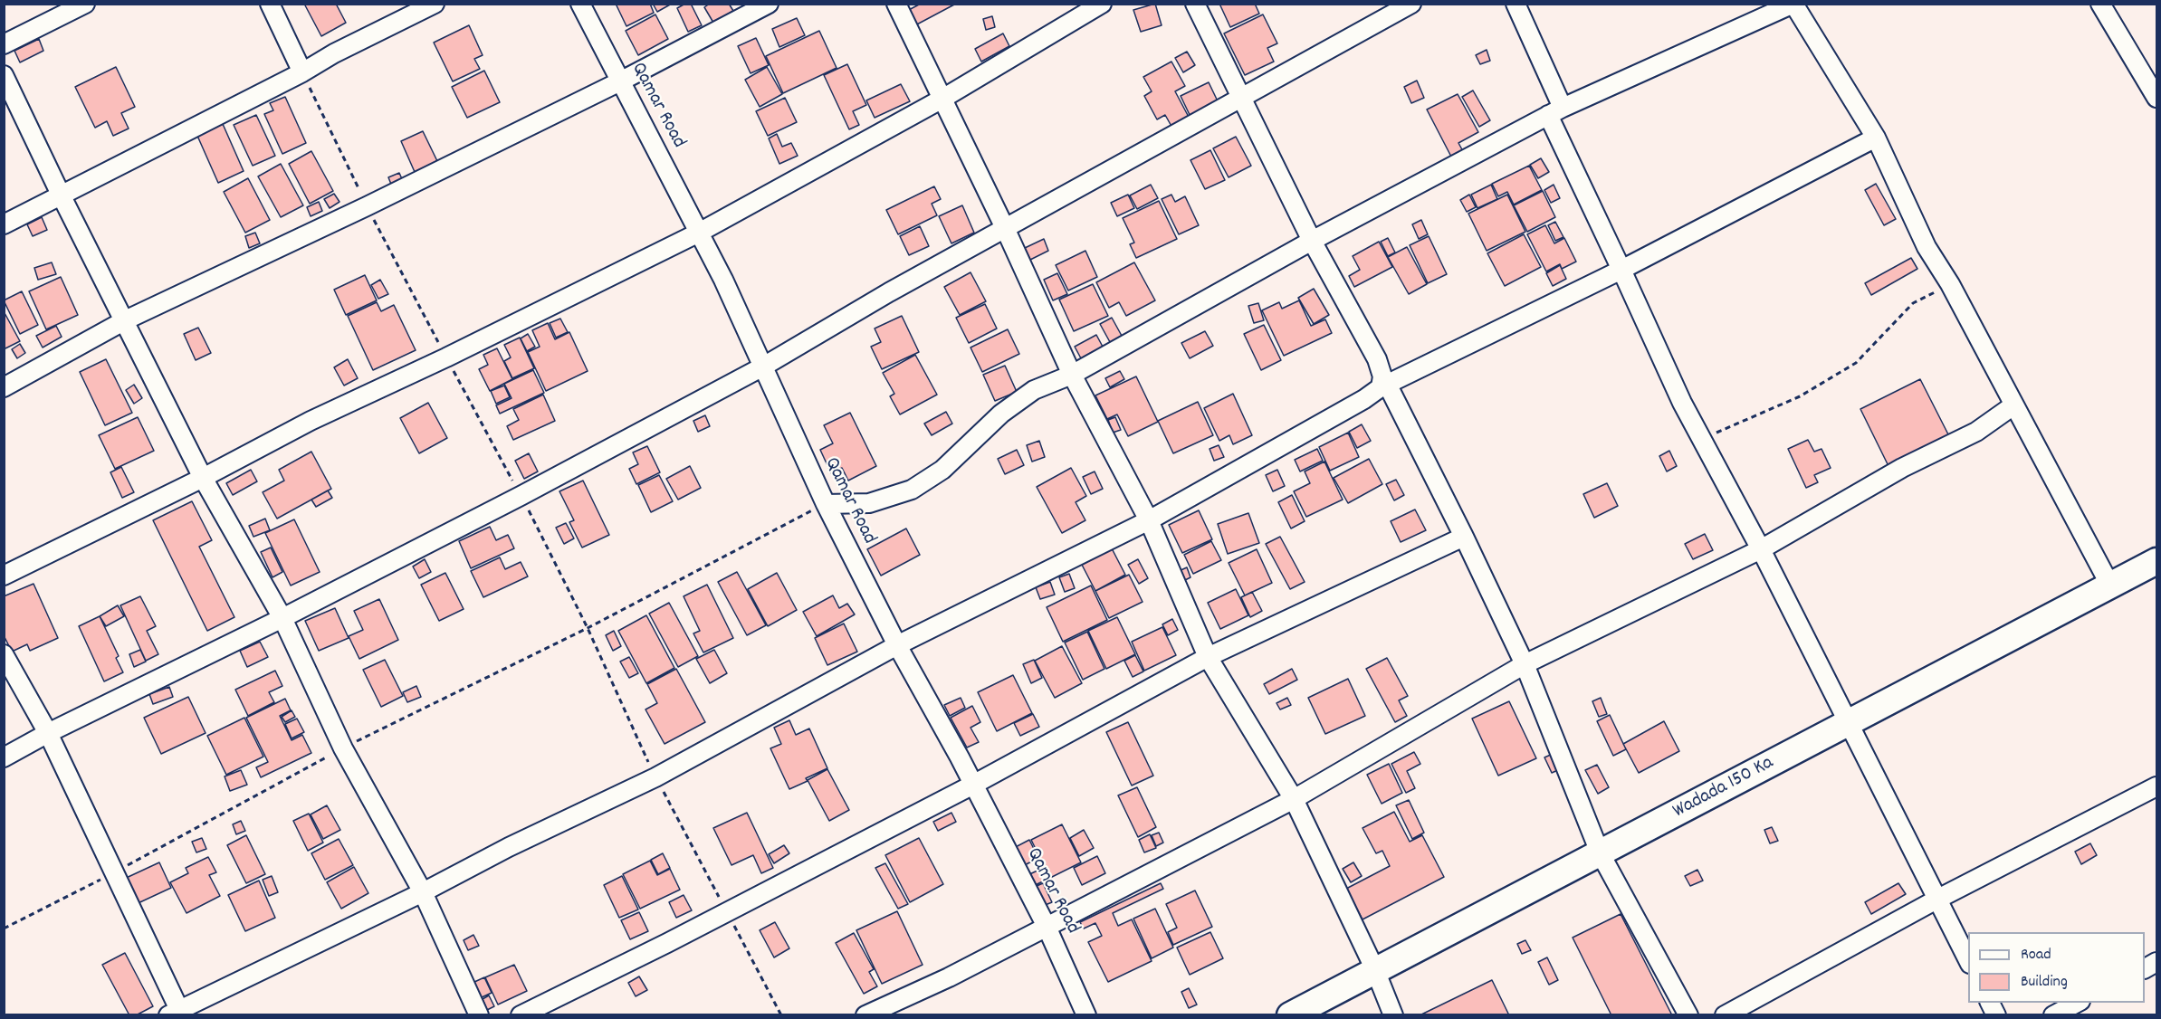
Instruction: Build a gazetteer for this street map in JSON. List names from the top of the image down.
{
  "streets": {
    "street": ["Qamar Road", "Wadada 150 Ka"]
  },
  "legend": ["Road", "Building"]
}
